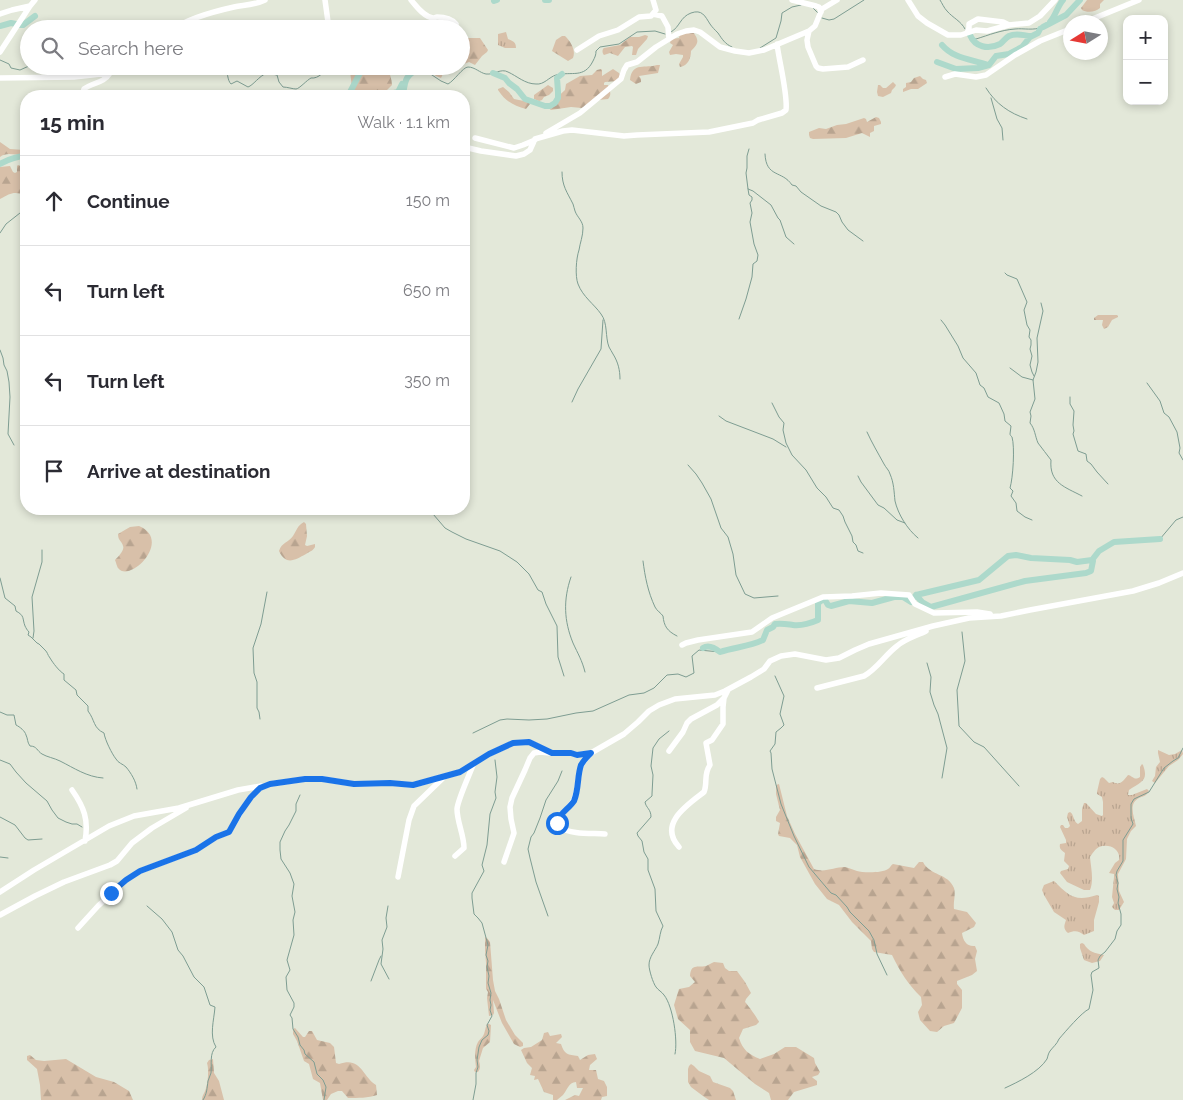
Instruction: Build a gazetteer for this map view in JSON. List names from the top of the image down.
{
  "north": "left",
  "page": {
    "map_buttons": ["+", "−"],
    "search": "Search here",
    "heading": ["15 min", "Walk · 1.1 km"],
    "list": [
      ["Continue", "150 m"],
      ["Turn left", "650 m"],
      ["Turn left", "350 m"],
      "Arrive at destination"
    ]
  }
}
